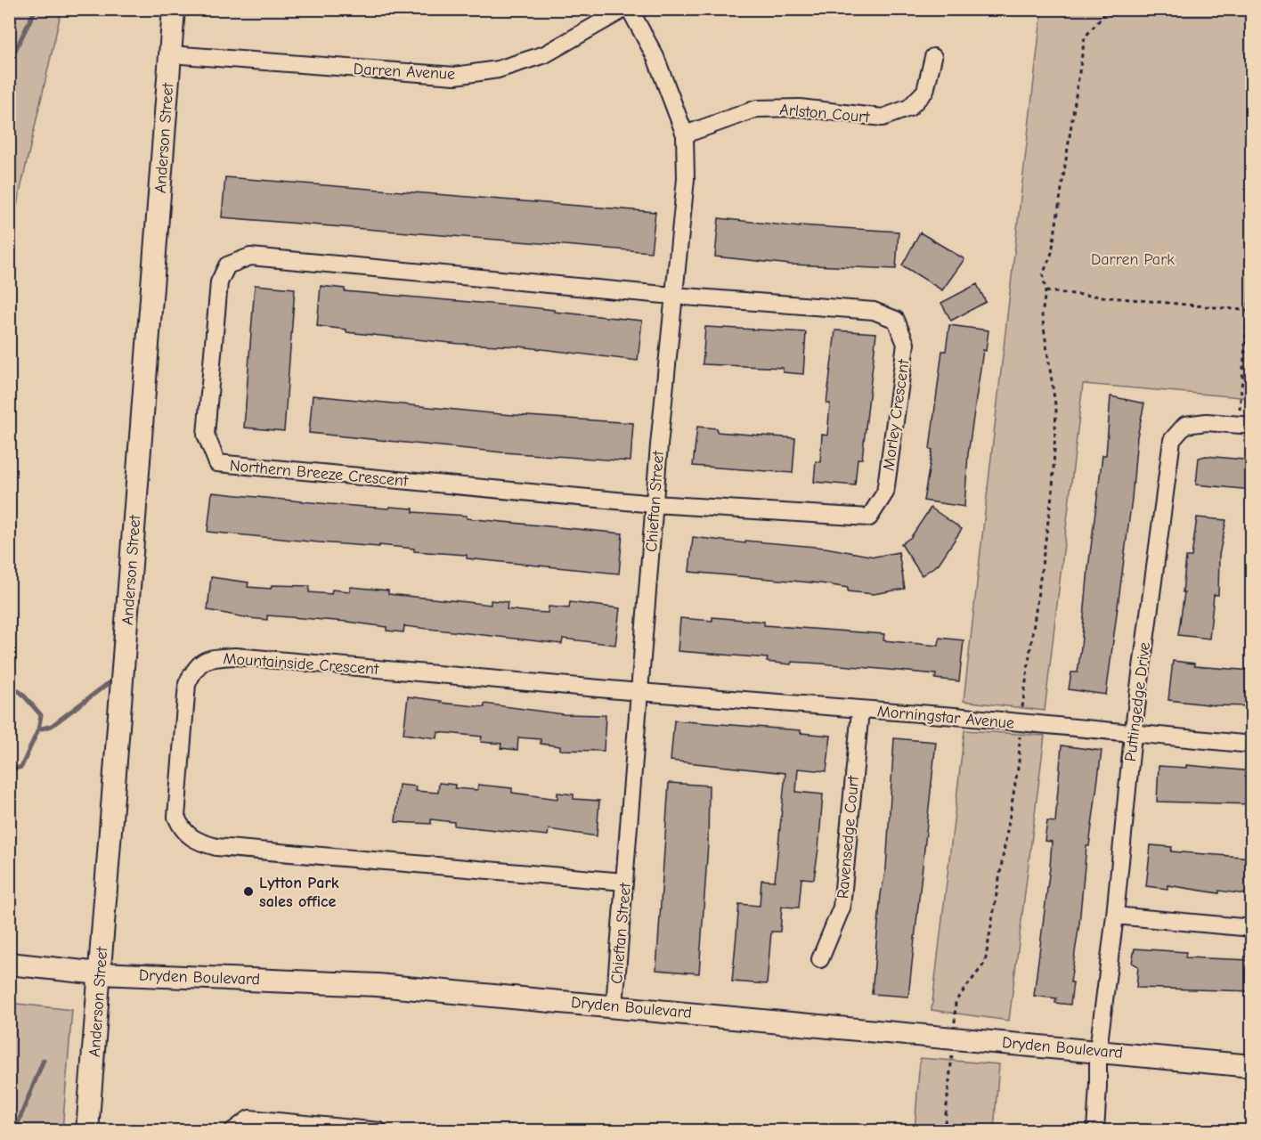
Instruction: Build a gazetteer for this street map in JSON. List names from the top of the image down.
{
  "streets": {
    "street": [
      "Darren Avenue",
      "Arlston Court",
      "Anderson Street",
      "Morley Crescent",
      "Northern Breeze Crescent",
      "Chieftan Street",
      "Mountainside Crescent",
      "Puttingedge Drive",
      "Morningstar Avenue",
      "Ravensedge Court",
      "Dryden Boulevard"
    ]
  },
  "crossings": [
    ["Darren Avenue", "Anderson Street"],
    ["Arlston Court", "Chieftan Street"],
    ["Anderson Street", "Dryden Boulevard"],
    ["Morley Crescent", "Northern Breeze Crescent"],
    ["Morley Crescent", "Chieftan Street"],
    ["Northern Breeze Crescent", "Chieftan Street"],
    ["Chieftan Street", "Mountainside Crescent"],
    ["Chieftan Street", "Morningstar Avenue"],
    ["Chieftan Street", "Dryden Boulevard"],
    ["Mountainside Crescent", "Morningstar Avenue"],
    ["Puttingedge Drive", "Morningstar Avenue"],
    ["Puttingedge Drive", "Dryden Boulevard"],
    ["Morningstar Avenue", "Ravensedge Court"]
  ],
  "parks": ["Darren Park"],
  "places": ["Lytton Park sales office"]
}
